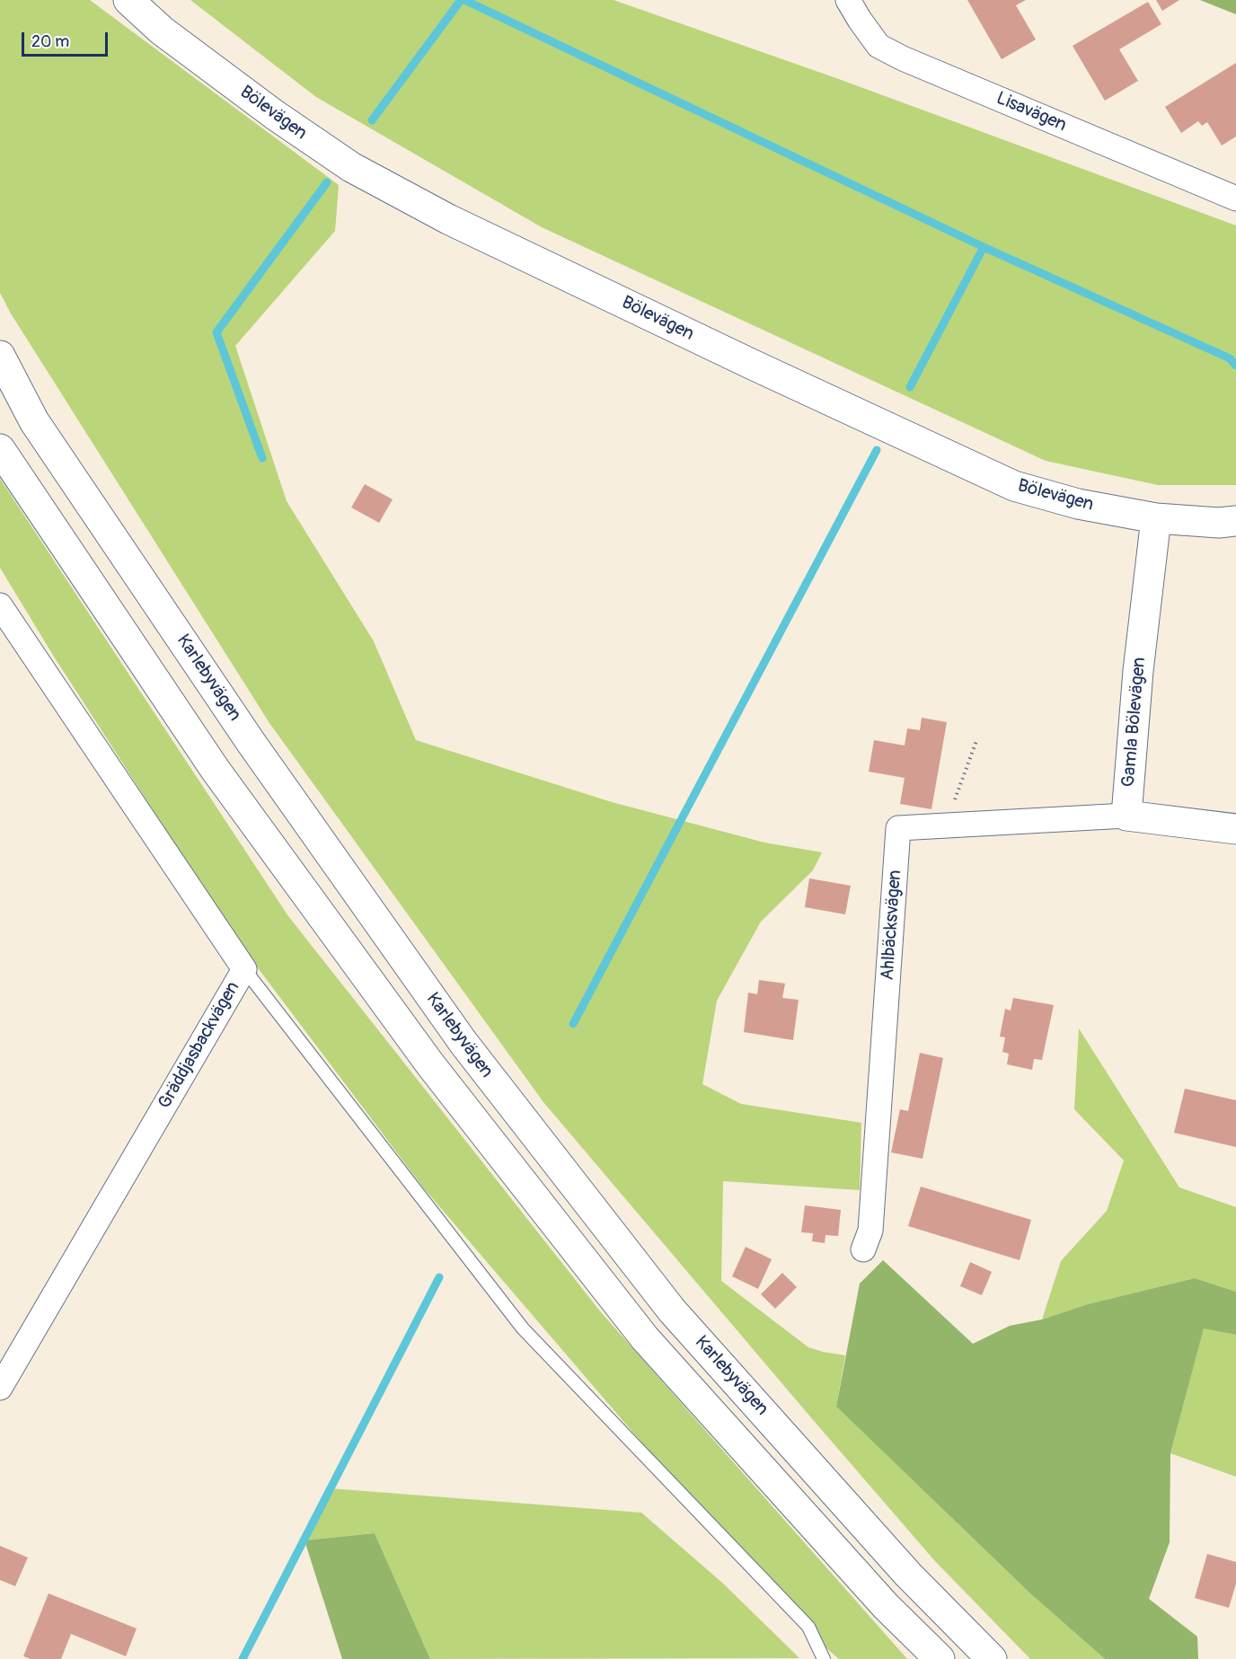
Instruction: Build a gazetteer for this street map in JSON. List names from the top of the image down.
{
  "streets": {
    "main road": ["Bölevägen", "Karlebyvägen", "Gamla Bölevägen"],
    "street": ["Lisavägen", "Ahlbäcksvägen", "Gräddjasbackvägen"]
  },
  "crossings": [
    ["Bölevägen", "Gamla Bölevägen"],
    ["Gamla Bölevägen", "Ahlbäcksvägen"]
  ],
  "scale_bar": "20 m"
}
